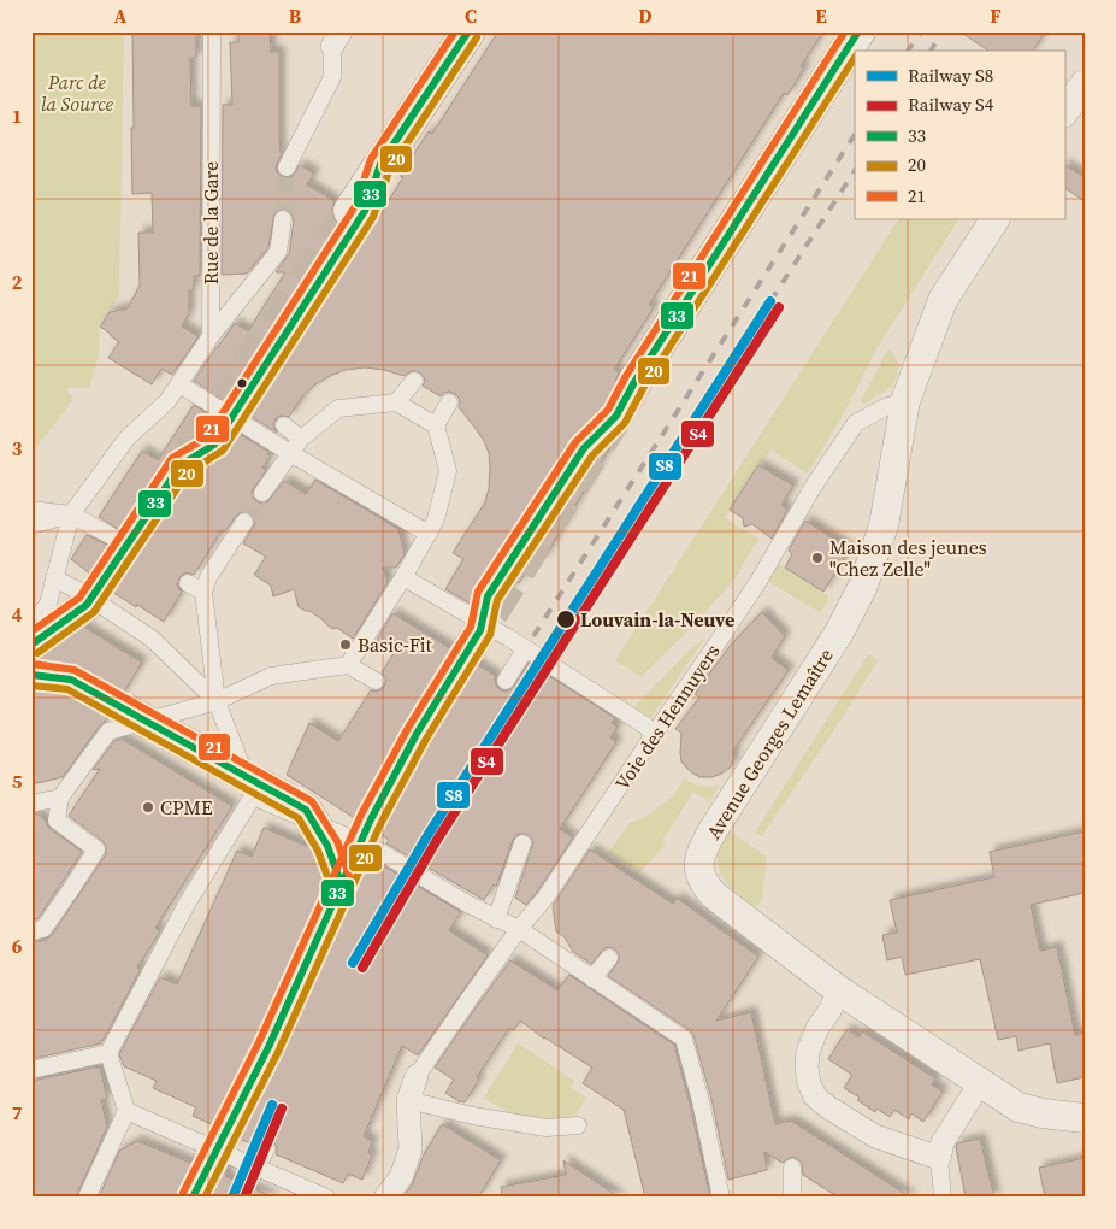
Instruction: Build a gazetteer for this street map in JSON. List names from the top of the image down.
{
  "streets": {
    "street": ["Rue de la Gare", "Voie des Hennuyers", "Avenue Georges Lemaître"]
  },
  "crossings": [
    ["Voie des Hennuyers", "Avenue Georges Lemaître"]
  ],
  "parks": ["Parc de la Source"],
  "places": [
    "Maison des jeunes \"Chez Zelle\"",
    "Louvain-la-Neuve",
    "Basic-Fit",
    "CPME"
  ],
  "lines": [
    "transit line 33",
    "transit line 21",
    "transit line 20",
    "rail line S8",
    "rail line S4"
  ],
  "legend": [
    "Railway S8",
    "Railway S4",
    "33",
    "20",
    "21"
  ],
  "grid": {
    "columns": [
      "A",
      "B",
      "C",
      "D",
      "E",
      "F"
    ],
    "rows": [
      "1",
      "2",
      "3",
      "4",
      "5",
      "6",
      "7"
    ]
  }
}
